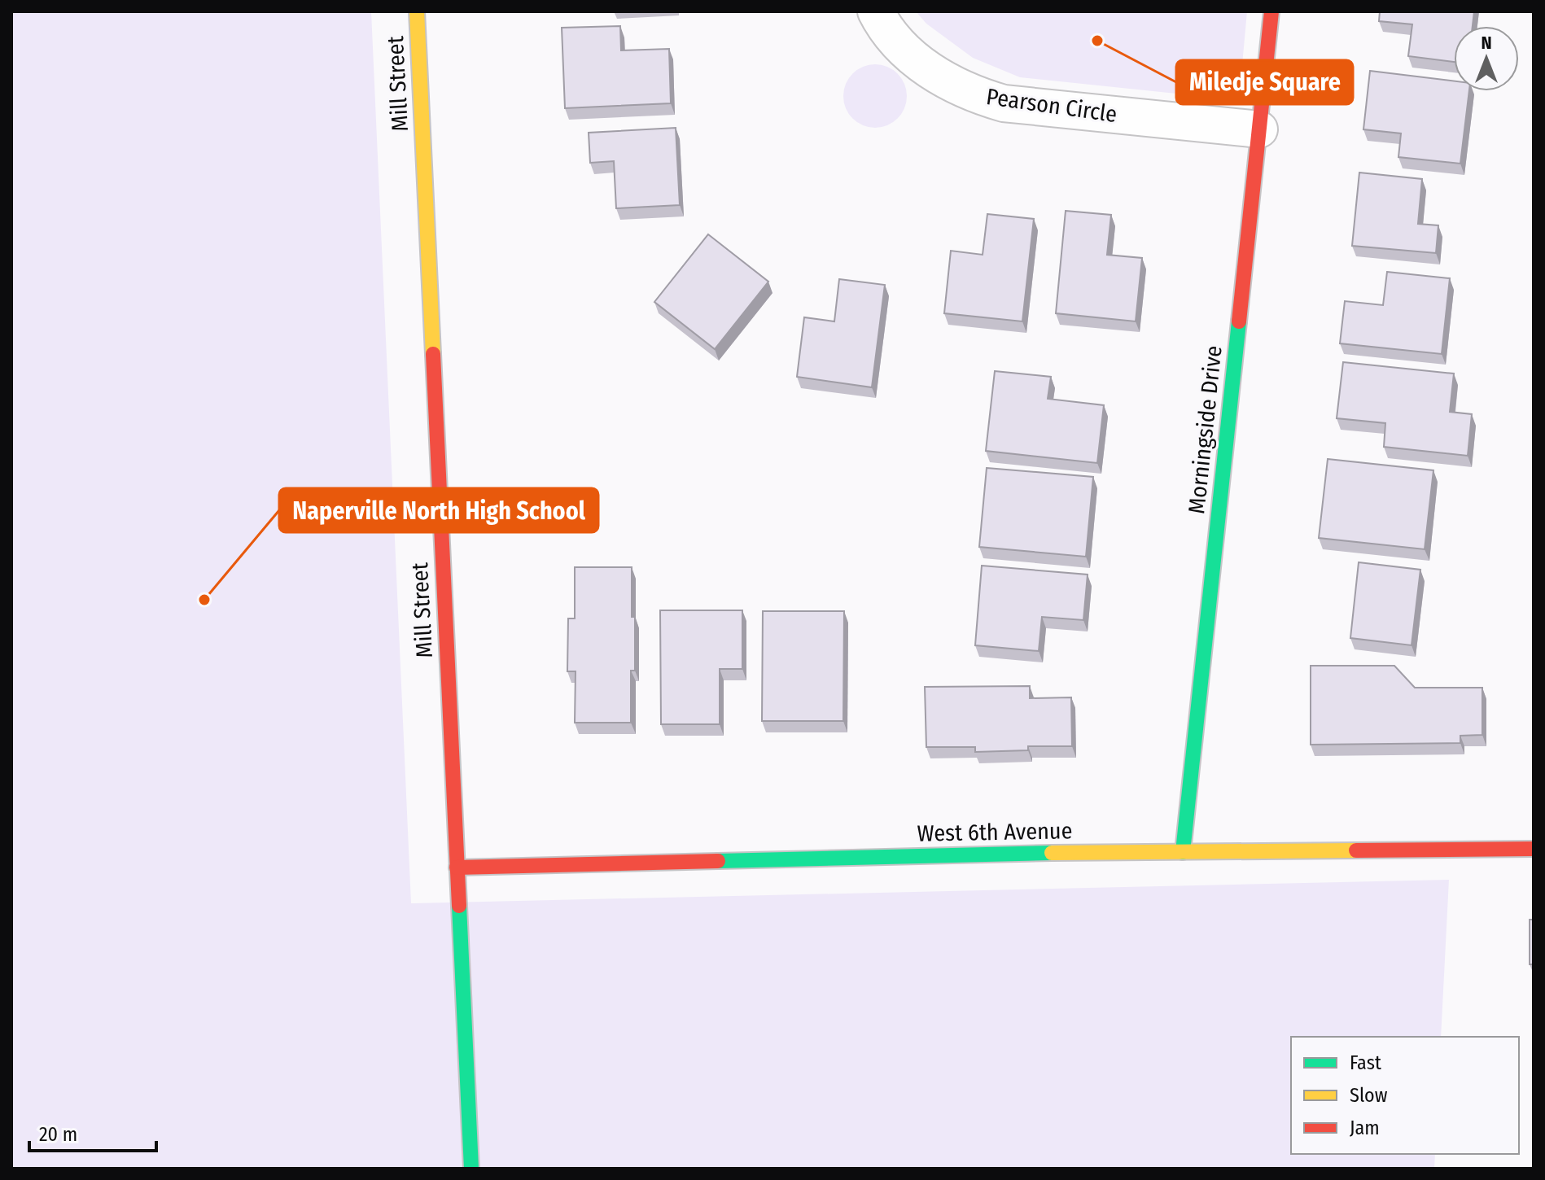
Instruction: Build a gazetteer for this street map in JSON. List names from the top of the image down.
{
  "streets": {
    "street": [
      "Mill Street",
      "Pearson Circle",
      "Morningside Drive",
      "West 6th Avenue"
    ]
  },
  "crossings": [
    ["Mill Street", "West 6th Avenue"],
    ["Pearson Circle", "Morningside Drive"],
    ["Morningside Drive", "West 6th Avenue"]
  ],
  "places": ["Miledje Square", "Naperville North High School"],
  "legend": ["Fast", "Slow", "Jam"],
  "scale_bar": "20 m",
  "north": "top"
}
